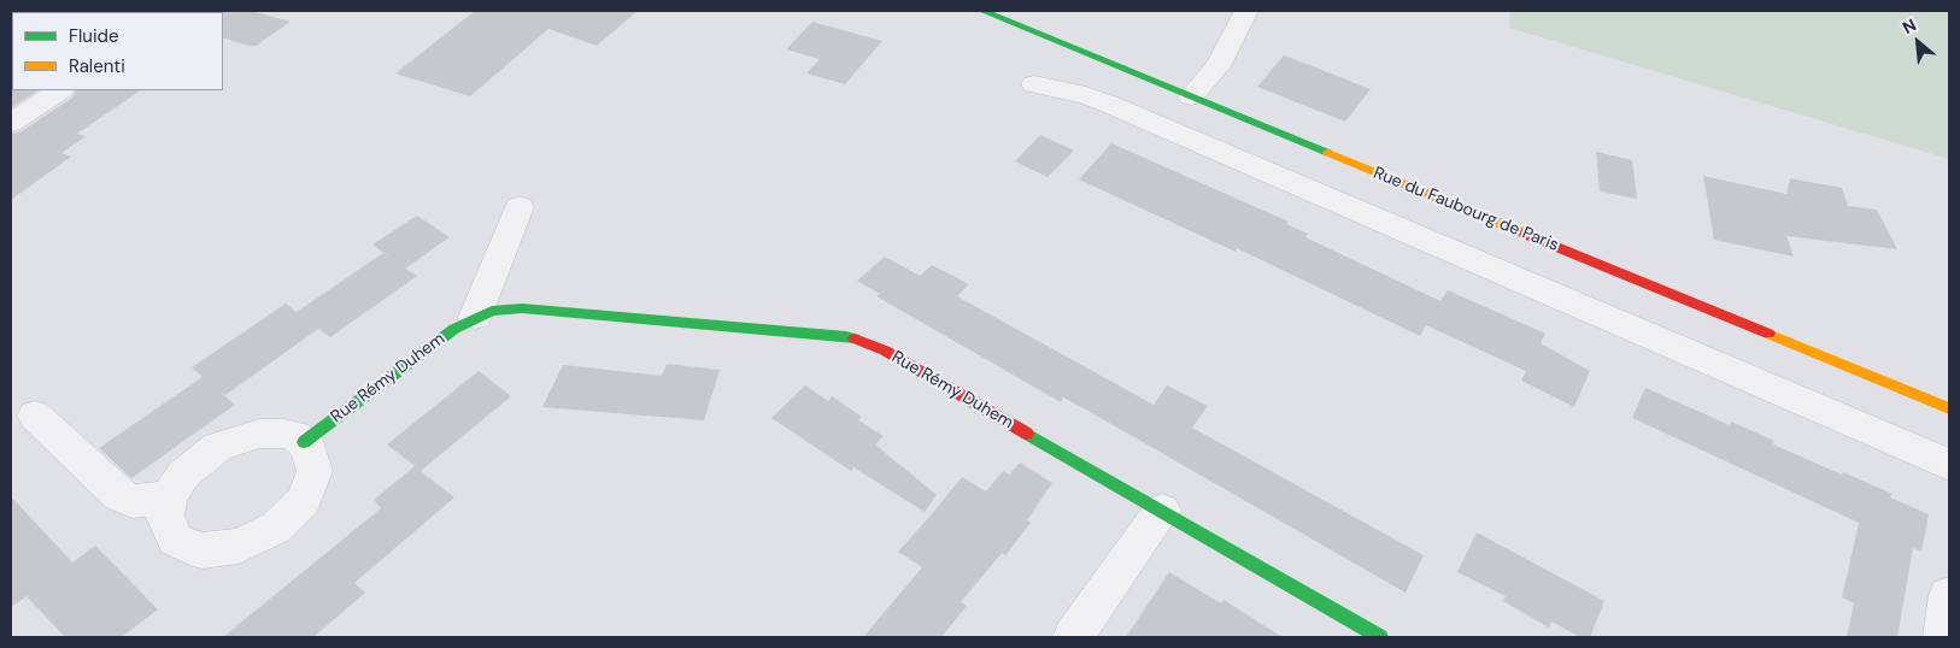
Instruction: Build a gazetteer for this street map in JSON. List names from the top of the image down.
{
  "streets": {
    "street": ["Rue du Faubourg de Paris", "Rue Rémy Duhem"]
  },
  "legend": ["Fluide", "Ralenti"],
  "north": "top left"
}
